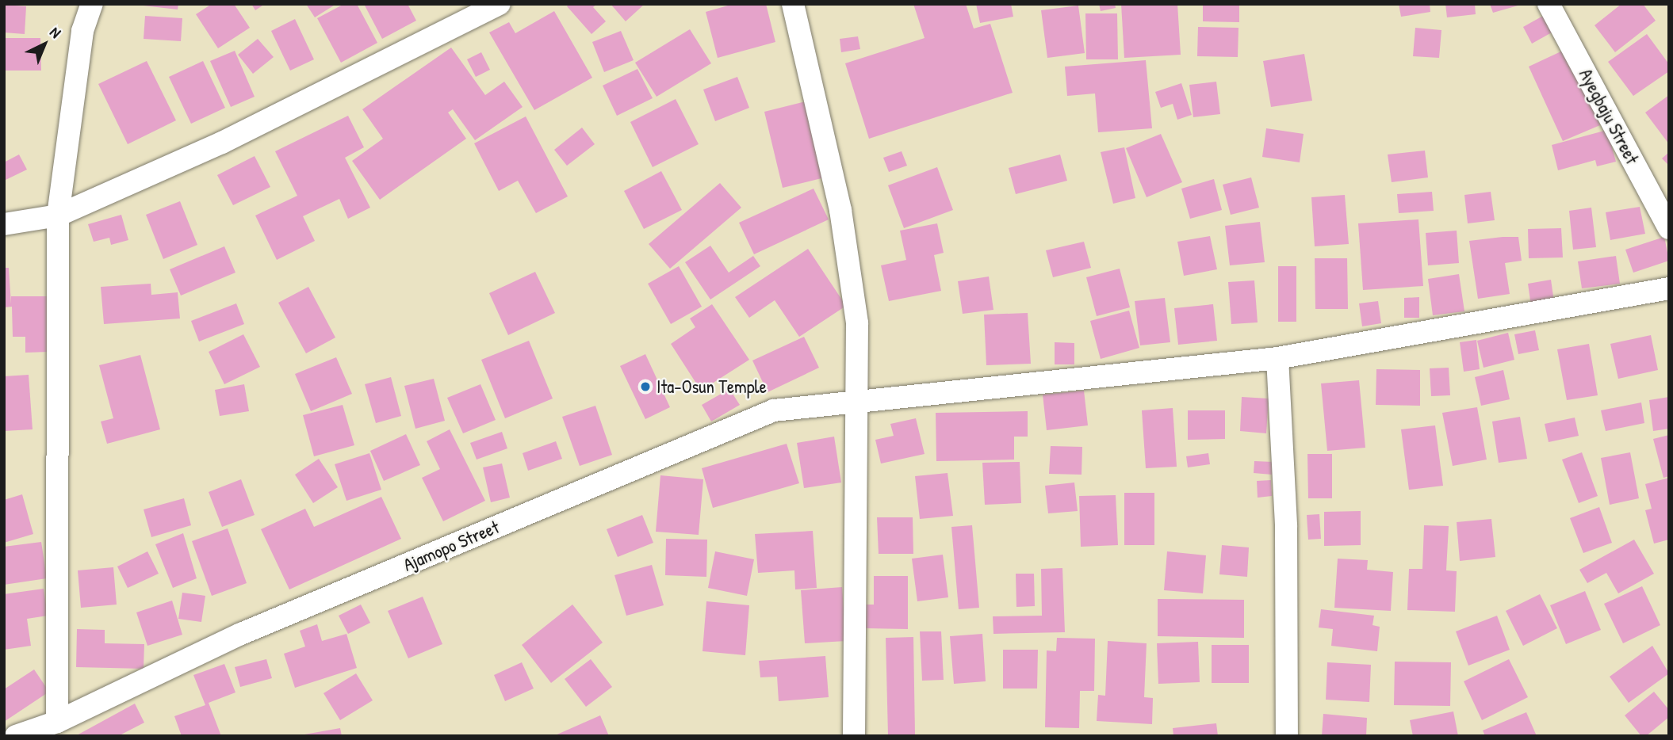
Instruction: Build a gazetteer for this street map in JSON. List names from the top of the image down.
{
  "streets": {
    "street": ["Ayegbaju Street", "Ajamopo Street"]
  },
  "places": ["Ita-Osun Temple"],
  "north": "top right"
}
